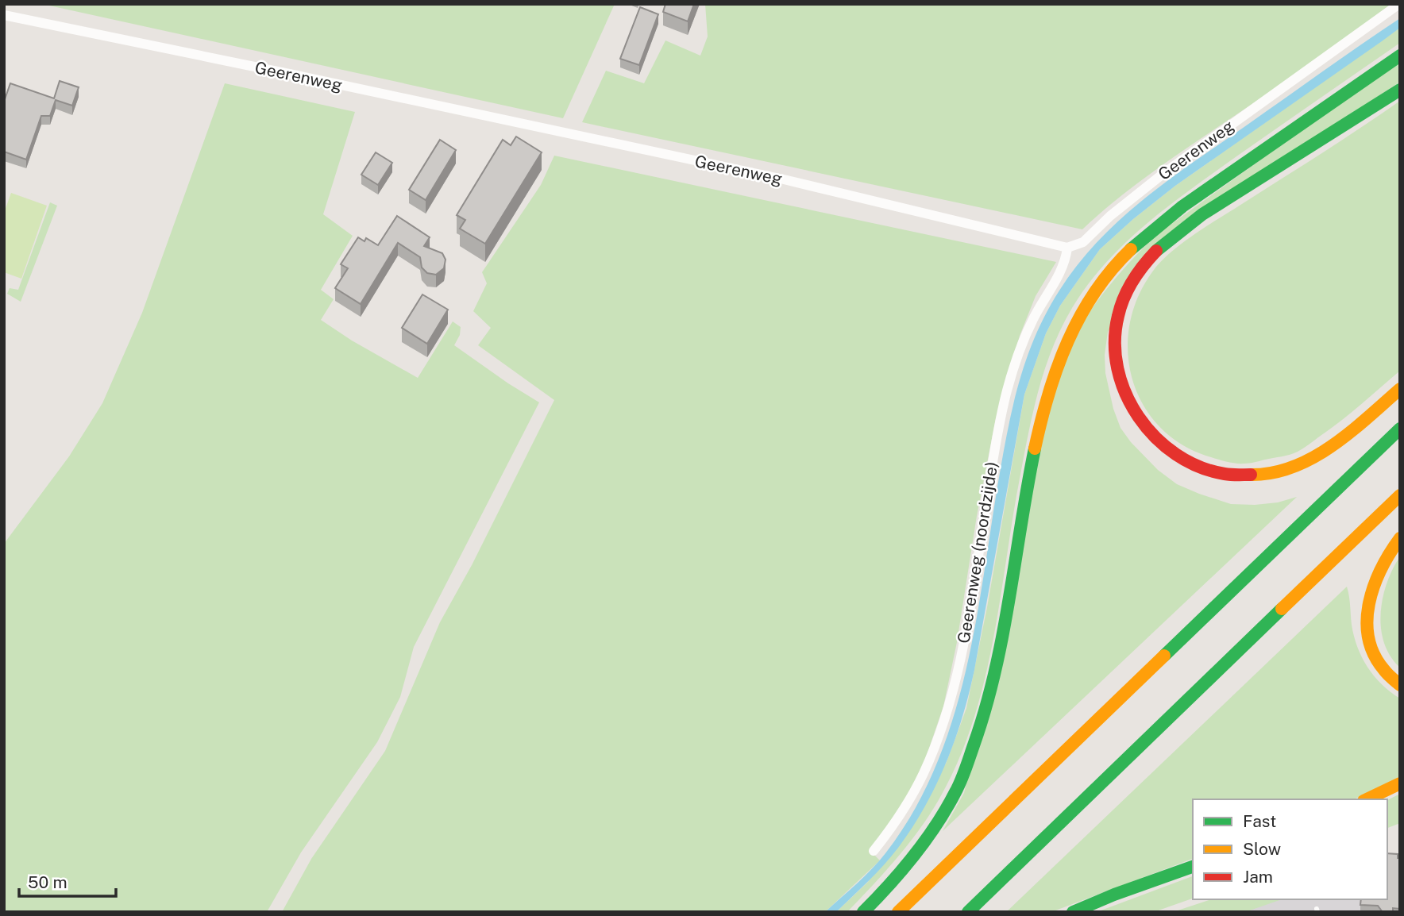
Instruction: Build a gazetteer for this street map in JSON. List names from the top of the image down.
{
  "streets": {
    "street": ["Geerenweg", "Geerenweg (noordzijde)"]
  },
  "crossings": [
    ["Geerenweg", "Geerenweg (noordzijde)"]
  ],
  "legend": ["Fast", "Slow", "Jam"],
  "scale_bar": "50 m"
}
